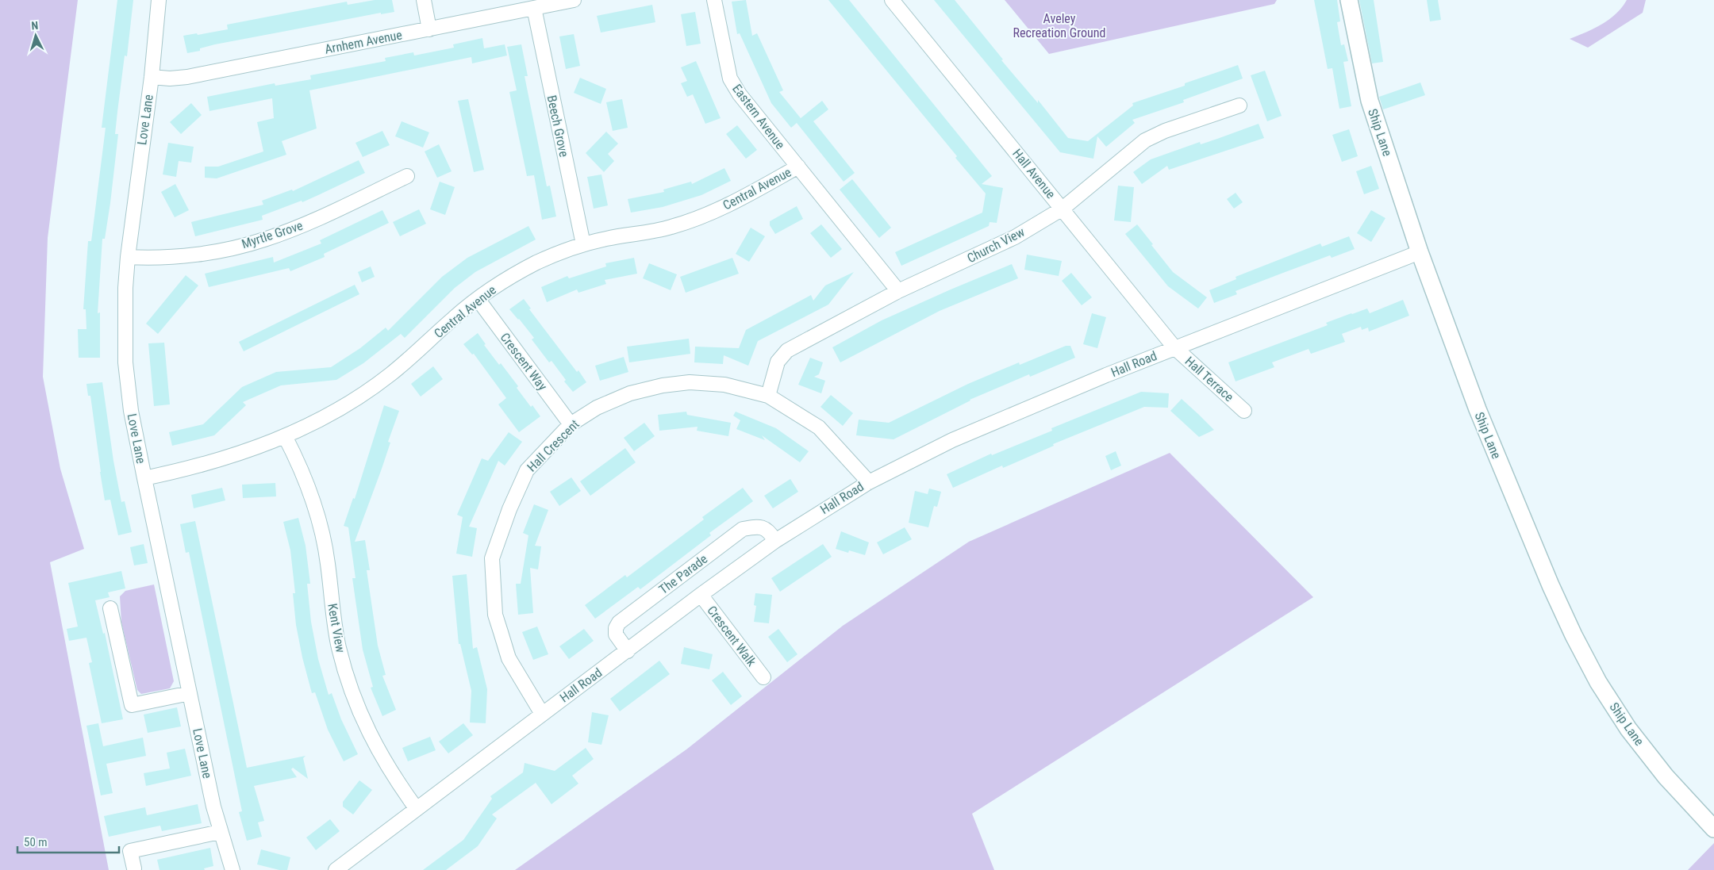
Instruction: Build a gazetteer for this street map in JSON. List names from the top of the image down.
{
  "streets": {
    "street": [
      "Arnhem Avenue",
      "Eastern Avenue",
      "Love Lane",
      "Beech Grove",
      "Ship Lane",
      "Hall Avenue",
      "Central Avenue",
      "Myrtle Grove",
      "Church View",
      "Crescent Way",
      "Hall Road",
      "Hall Terrace",
      "Hall Crescent",
      "The Parade",
      "Kent View",
      "Crescent Walk"
    ]
  },
  "crossings": [
    ["Arnhem Avenue", "Love Lane"],
    ["Arnhem Avenue", "Beech Grove"],
    ["Eastern Avenue", "Central Avenue"],
    ["Eastern Avenue", "Church View"],
    ["Love Lane", "Central Avenue"],
    ["Love Lane", "Myrtle Grove"],
    ["Beech Grove", "Central Avenue"],
    ["Ship Lane", "Hall Road"],
    ["Hall Avenue", "Church View"],
    ["Hall Avenue", "Hall Road"],
    ["Hall Avenue", "Hall Terrace"],
    ["Central Avenue", "Crescent Way"],
    ["Central Avenue", "Kent View"],
    ["Church View", "Hall Crescent"],
    ["Crescent Way", "Hall Crescent"],
    ["Hall Road", "Hall Terrace"],
    ["Hall Road", "Hall Crescent"],
    ["Hall Road", "The Parade"],
    ["Hall Road", "Kent View"],
    ["Hall Road", "Crescent Walk"]
  ],
  "parks": ["Aveley Recreation Ground"],
  "scale_bar": "50 m",
  "north": "top"
}
